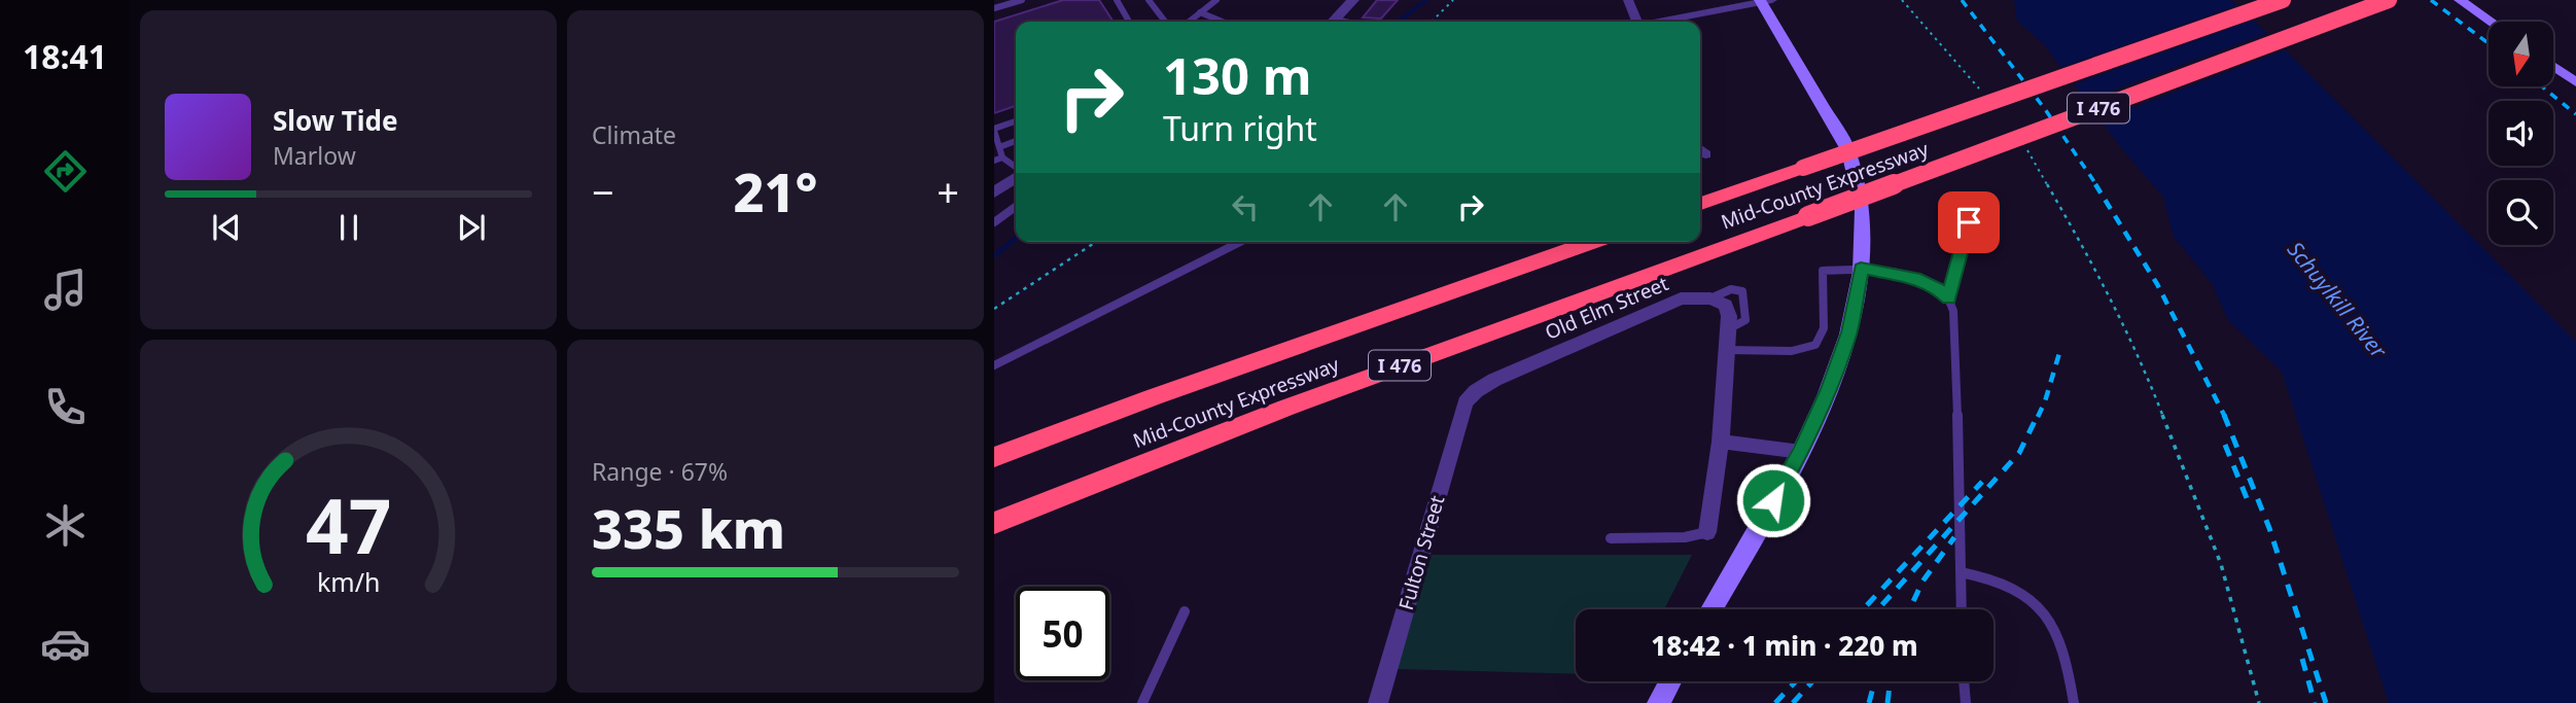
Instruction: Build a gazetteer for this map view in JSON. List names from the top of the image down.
{
  "streets": {
    "highway": ["I 476", "Mid-County Expressway"],
    "street": ["Old Elm Street", "Fulton Street"]
  },
  "crossings": [
    ["Old Elm Street", "Fulton Street"]
  ],
  "water": ["Schuylkill River"],
  "north": "bottom",
  "page": {
    "tabs": "18:41",
    "tile": [
      "Climate",
      ["Range · 67%", "335 km"]
    ],
    "turn": ["130 m", "Turn right"],
    "song": ["Slow Tide", "Marlow"],
    "heat": ["−", "21°", "+"],
    "limit": "50",
    "trip": "18:42 · 1 min · 220 m",
    "gauge": ["47", "km/h"]
  }
}
